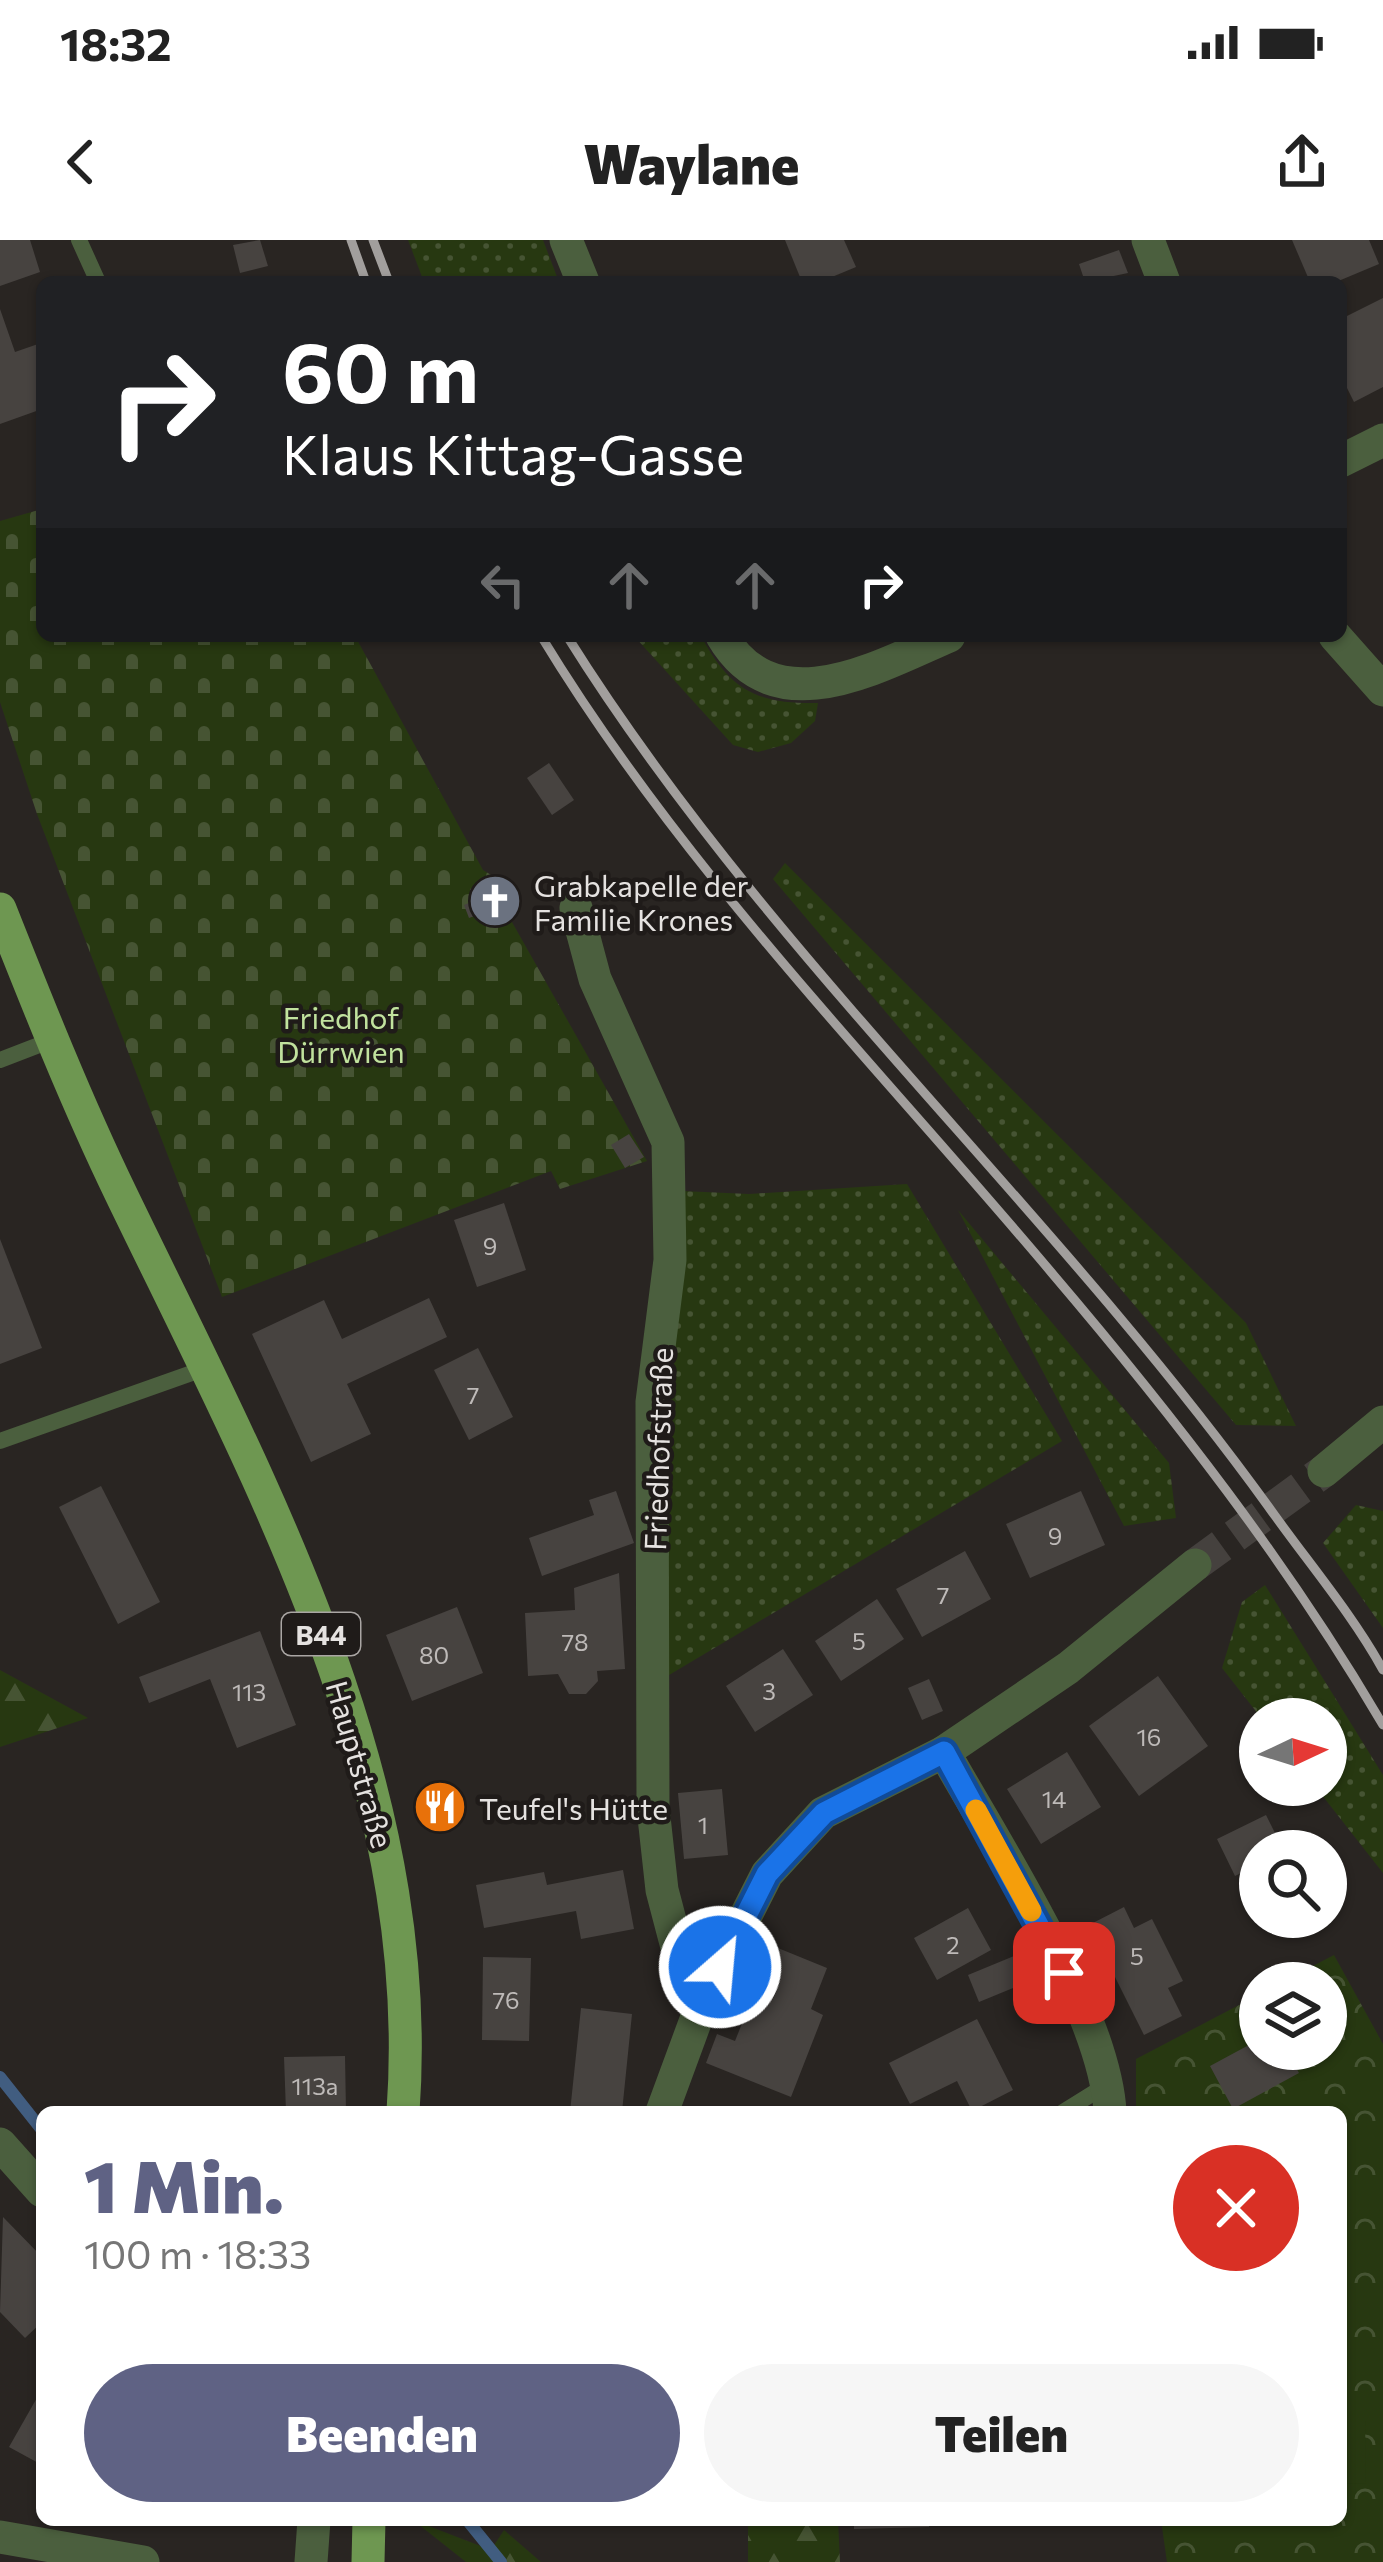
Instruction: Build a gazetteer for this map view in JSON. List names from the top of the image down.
{
  "streets": {
    "main road": ["B44", "Hauptstraße"],
    "street": ["Friedhofstraße"]
  },
  "parks": ["Friedhof Dürrwien"],
  "places": {
    "church": ["Grabkapelle der Familie Krones"],
    "restaurant": ["Teufel's Hütte"]
  },
  "house_numbers": [
    "9",
    "7",
    "9",
    "7",
    "5",
    "78",
    "80",
    "3",
    "113",
    "16",
    "14",
    "1",
    "2",
    "5",
    "76",
    "113a"
  ],
  "north": "right",
  "page": {
    "status": "18:32",
    "header": "Waylane",
    "turn": ["60 m", "Klaus Kittag-Gasse"],
    "heading": ["1 Min.", "100 m · 18:33"],
    "buttons": ["Beenden", "Teilen"]
  }
}
